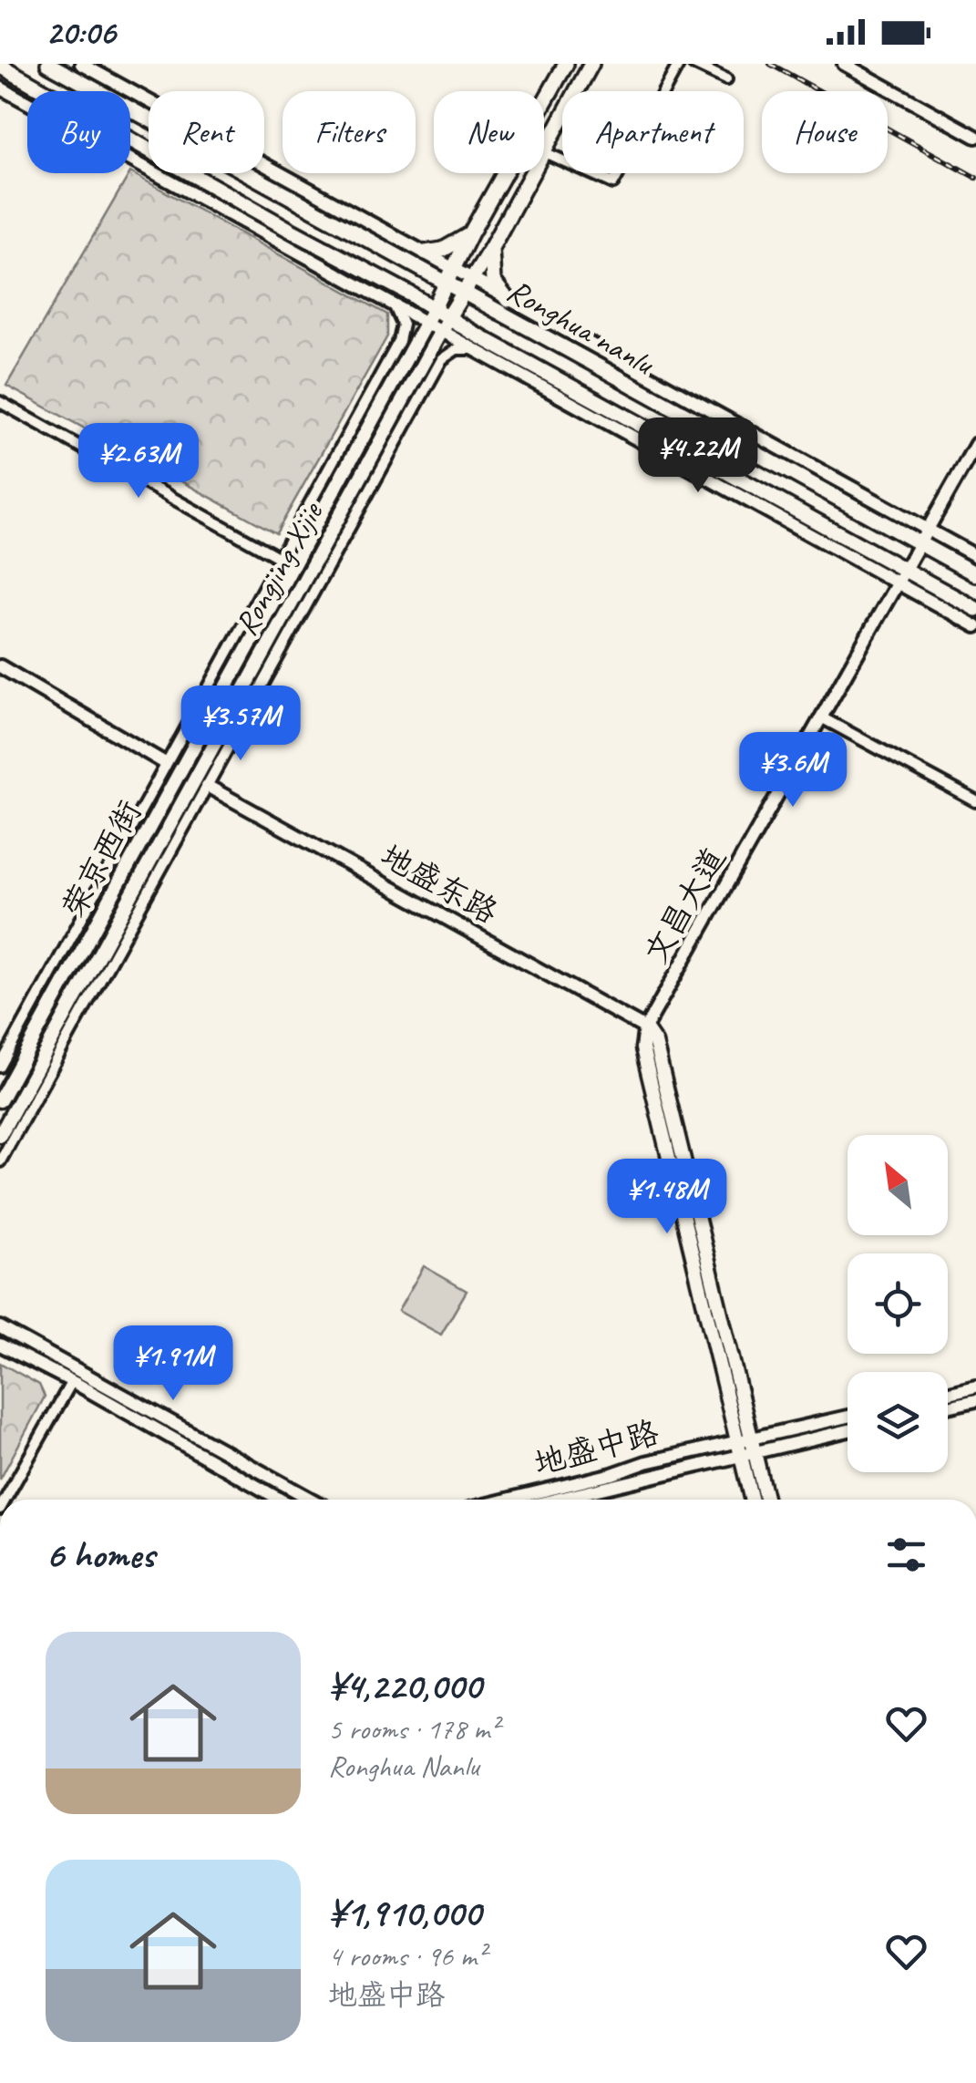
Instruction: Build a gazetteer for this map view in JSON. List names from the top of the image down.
{
  "streets": {
    "main road": ["Ronghua nanlu", "Rongjing Xijie", "荣京西街"],
    "street": ["地盛东路", "文昌大道", "地盛中路"]
  },
  "crossings": [
    ["Ronghua nanlu", "Rongjing Xijie"],
    ["Ronghua nanlu", "荣京西街"],
    ["Ronghua nanlu", "文昌大道"],
    ["地盛东路", "文昌大道"]
  ],
  "north": "top left",
  "page": {
    "status": "20:06",
    "chip": [
      "Buy",
      "Rent",
      "Filters",
      "New",
      "Apartment",
      "House"
    ],
    "price": [
      "¥4.22M",
      "¥2.63M",
      "¥3.57M",
      "¥3.6M",
      "¥1.48M",
      "¥1.91M"
    ],
    "heading": "6 homes",
    "list": [
      {
        "name": "¥4,220,000",
        "note": "5 rooms · 178 m² · Ronghua Nanlu"
      },
      {
        "name": "¥1,910,000",
        "note": "4 rooms · 96 m² · 地盛中路"
      }
    ]
  }
}
